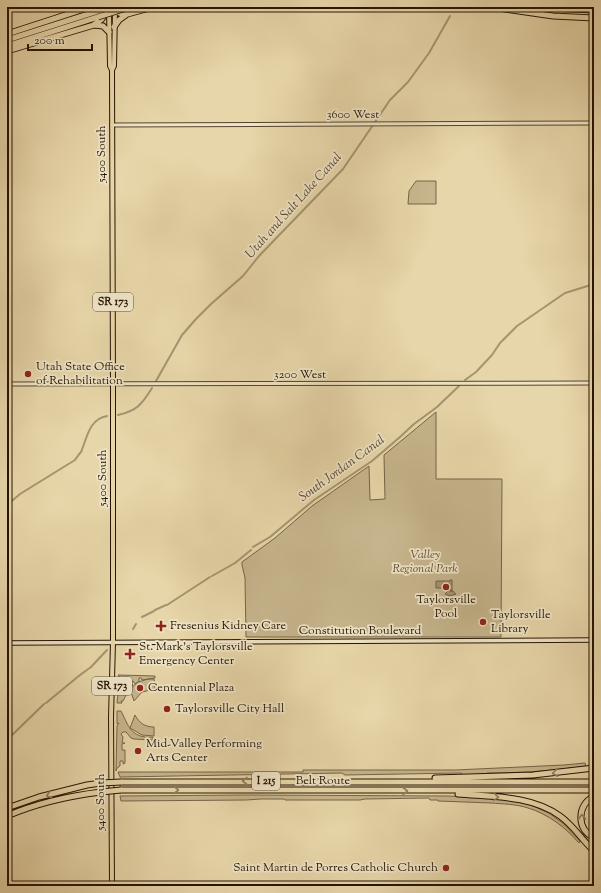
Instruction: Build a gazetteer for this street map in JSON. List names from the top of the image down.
{
  "streets": {
    "highway": ["I 215", "Belt Route"],
    "main road": ["5400 South", "SR 173", "Constitution Boulevard"],
    "street": ["3600 West", "3200 West"]
  },
  "crossings": [
    ["3600 West", "5400 South"],
    ["5400 South", "3200 West"],
    ["5400 South", "Constitution Boulevard"]
  ],
  "water": ["Utah and Salt Lake Canal", "South Jordan Canal"],
  "parks": ["Valley Regional Park"],
  "places": {
    "other": [
      "Utah State Office of Rehabilitation",
      "Taylorsville Pool",
      "Taylorsville Library",
      "Centennial Plaza",
      "Taylorsville City Hall",
      "Mid-Valley Performing Arts Center",
      "Saint Martin de Porres Catholic Church"
    ],
    "health": ["Fresenius Kidney Care", "St. Mark's Taylorsville Emergency Center"]
  },
  "scale_bar": "200 m"
}
